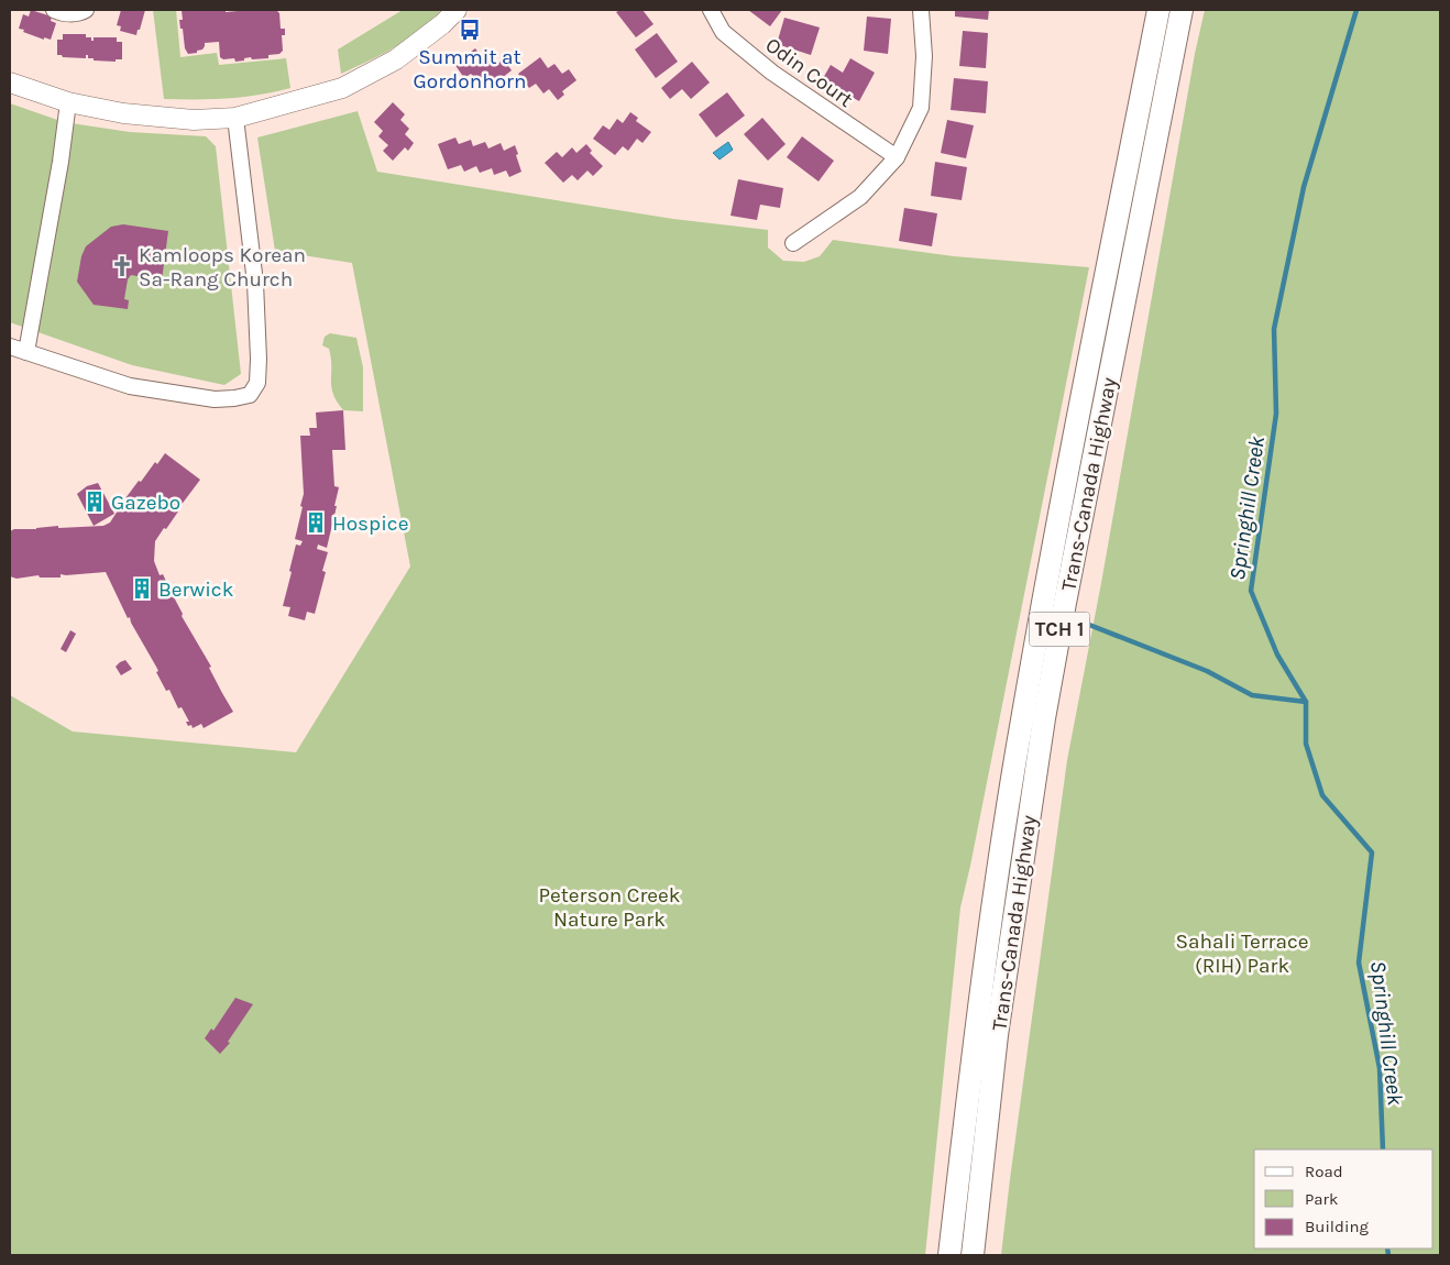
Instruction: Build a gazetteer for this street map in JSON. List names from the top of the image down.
{
  "streets": {
    "highway": ["Trans-Canada Highway", "TCH 1"],
    "street": ["Odin Court"]
  },
  "water": ["Springhill Creek"],
  "parks": ["Peterson Creek Nature Park", "Sahali Terrace (RIH) Park"],
  "places": {
    "bus stop": ["Summit at Gordonhorn"],
    "church": ["Kamloops Korean Sa-Rang Church"],
    "building": ["Gazebo", "Hospice", "Berwick"]
  },
  "legend": ["Road", "Park", "Building"]
}
